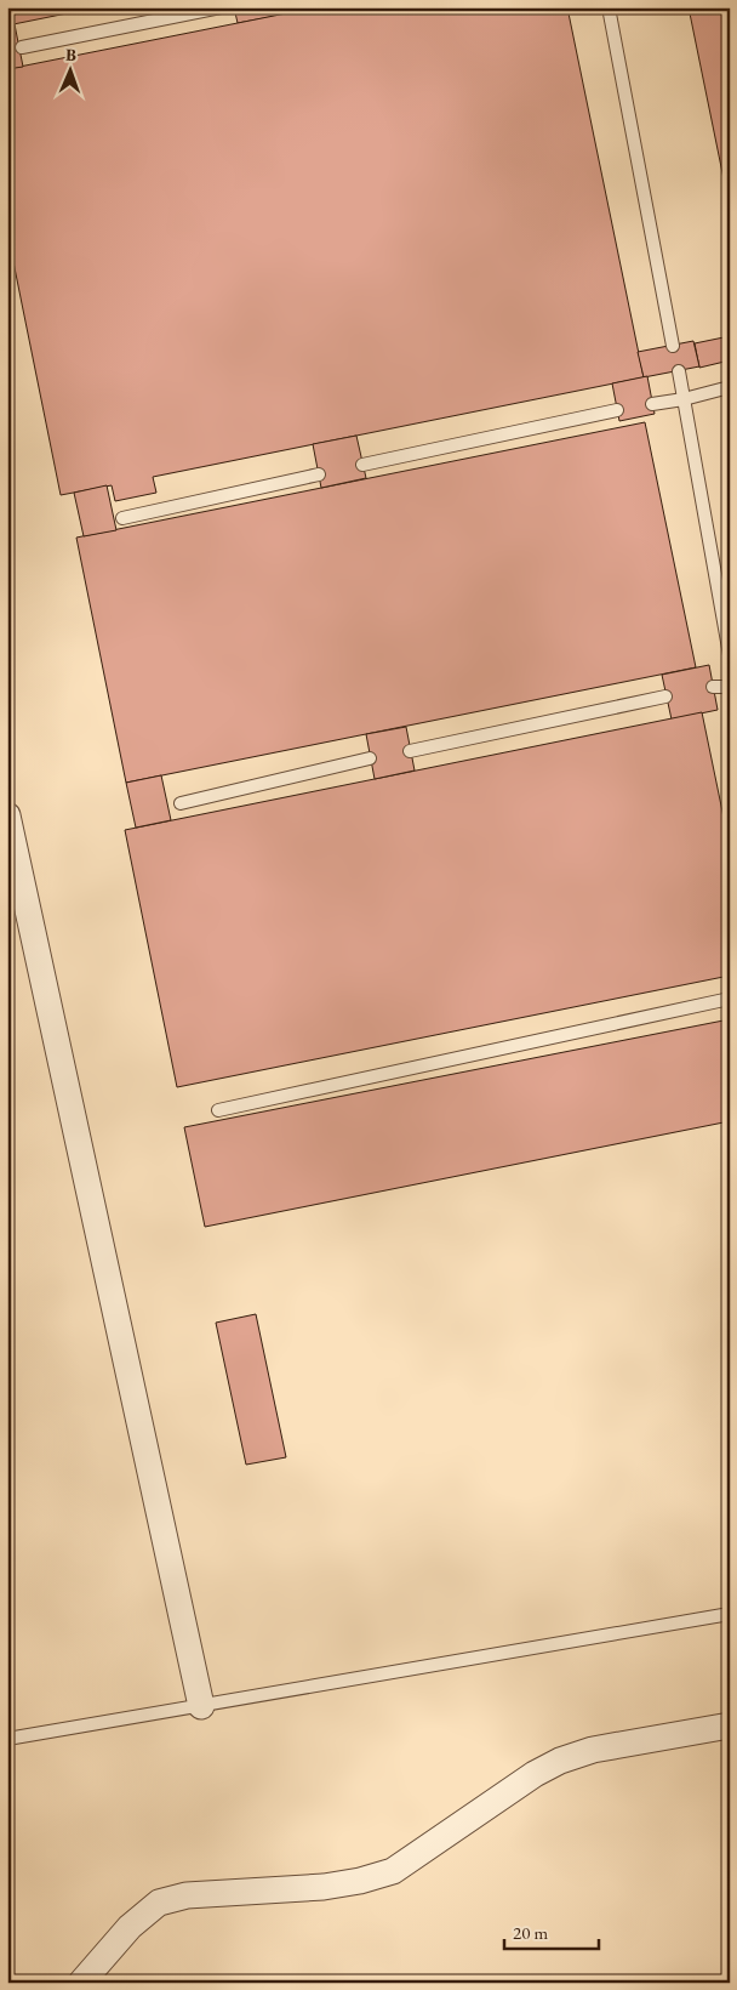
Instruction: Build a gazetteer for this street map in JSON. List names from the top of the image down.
{
  "scale_bar": "20 m",
  "north": "top"
}
